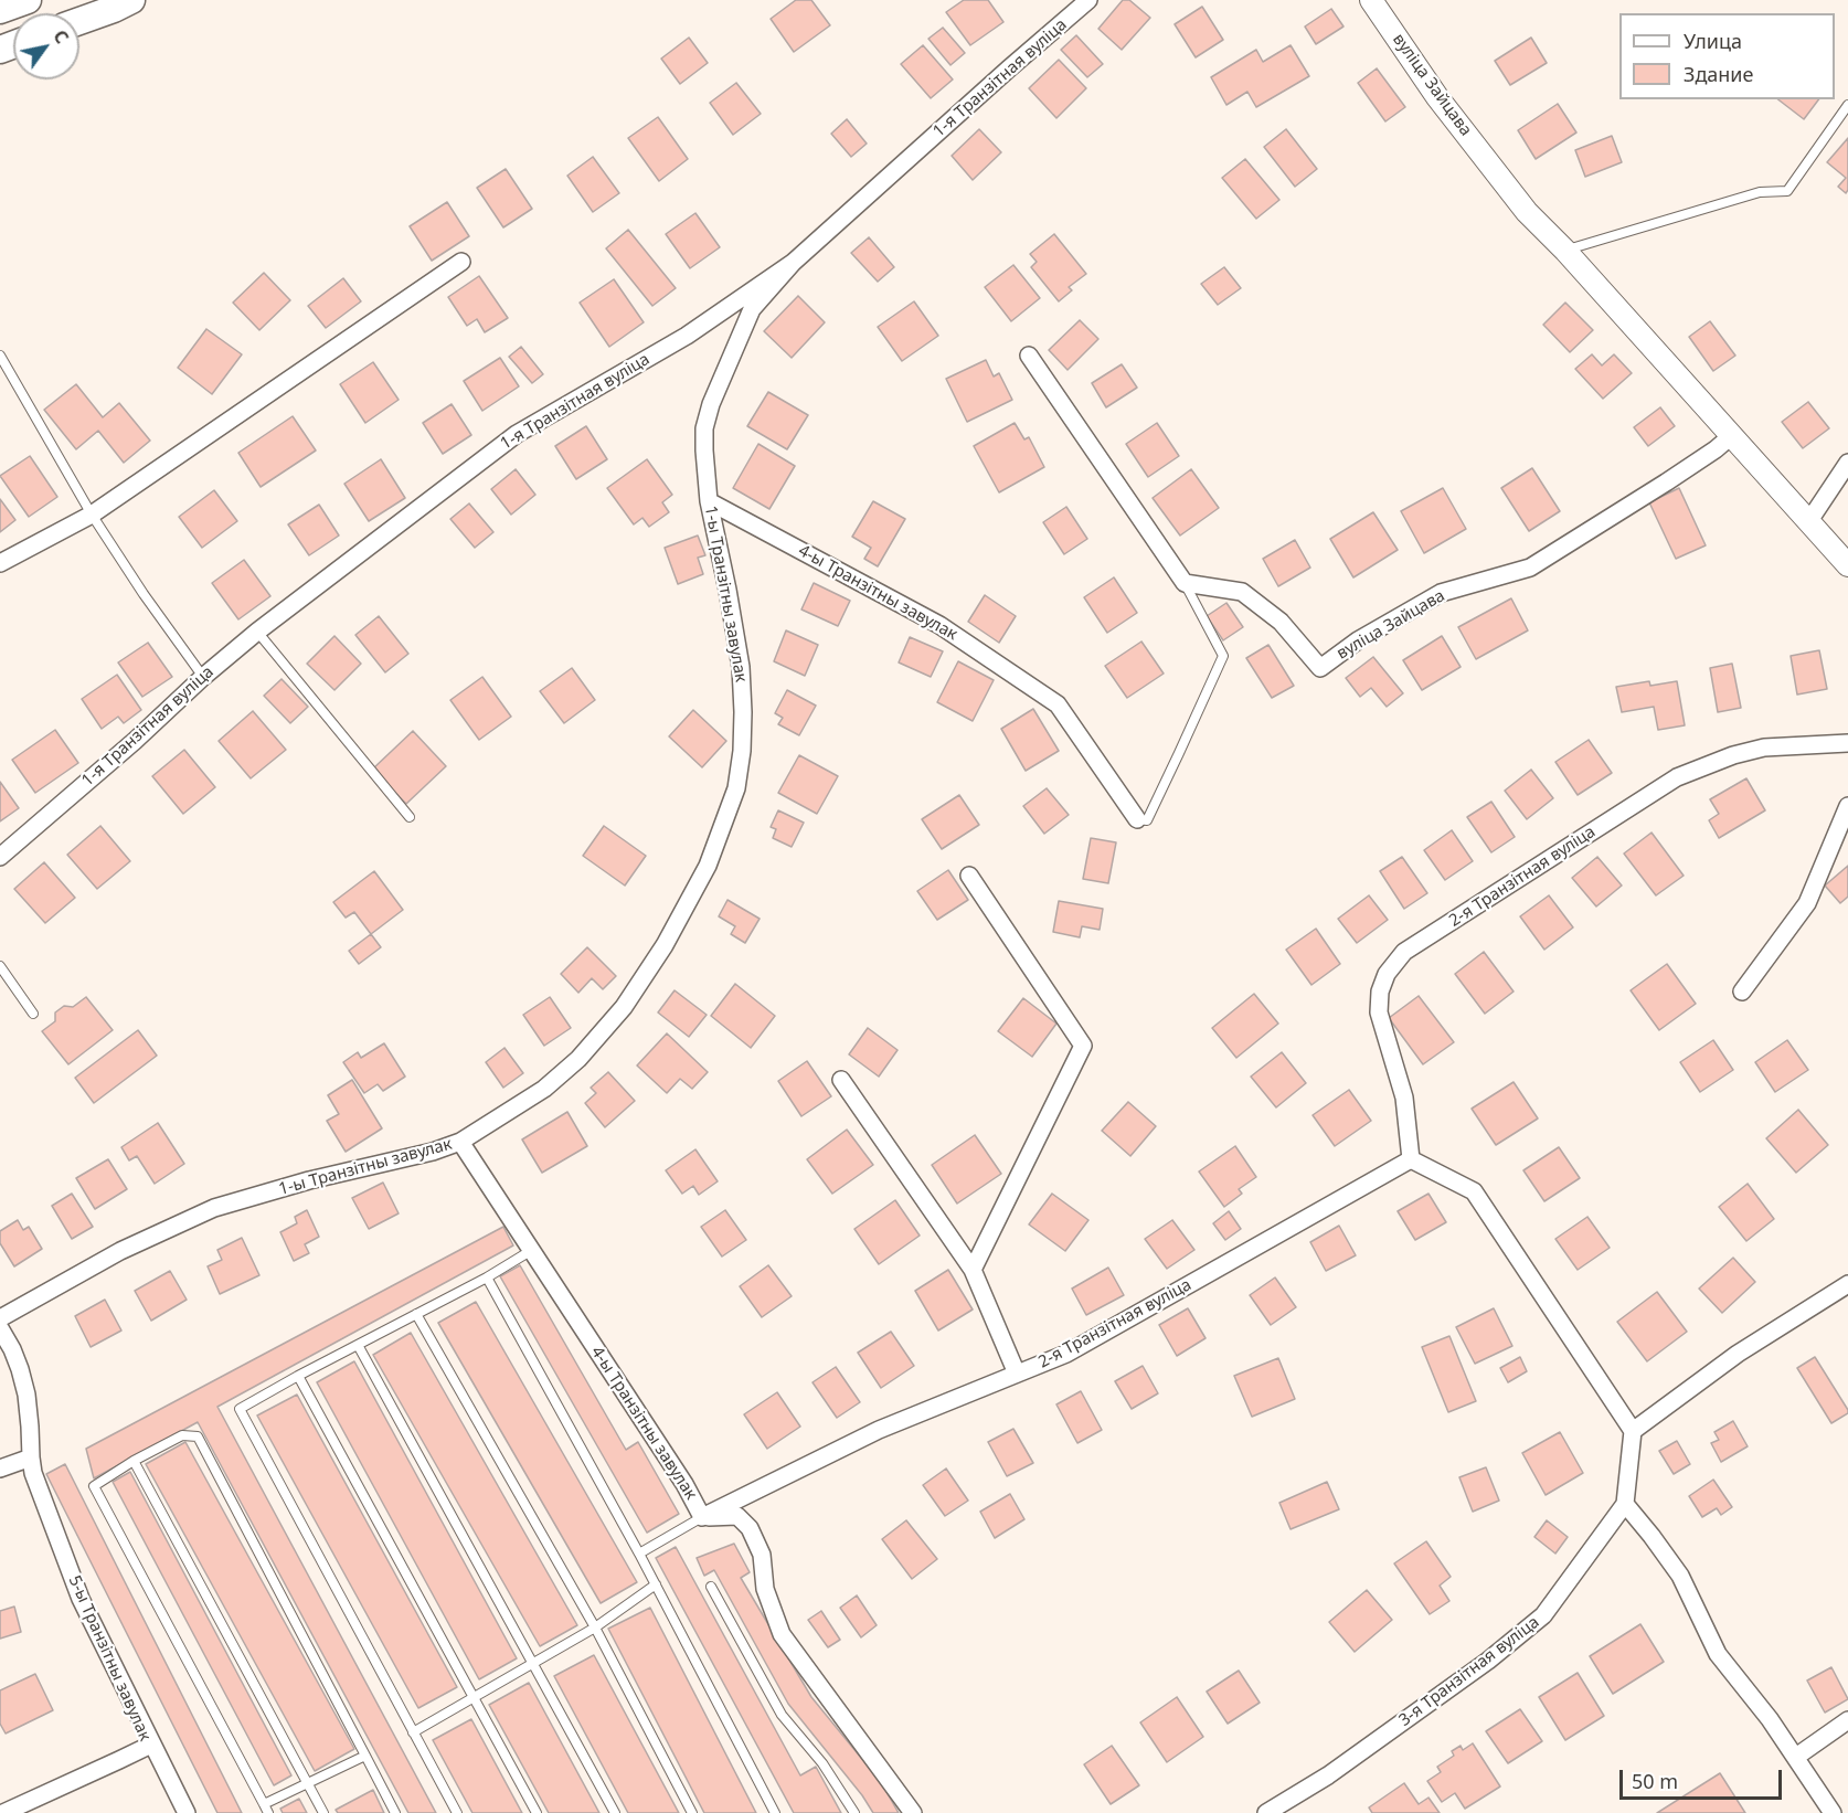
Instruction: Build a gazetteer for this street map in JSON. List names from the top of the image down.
{
  "streets": {
    "street": [
      "1-я Транзітная вуліца",
      "вуліца Зайцава",
      "4-ы Транзітны завулак",
      "1-ы Транзітны завулак",
      "2-я Транзітная вуліца",
      "5-ы Транзітны завулак",
      "3-я Транзітная вуліца"
    ]
  },
  "crossings": [
    ["1-я Транзітная вуліца", "1-ы Транзітны завулак"],
    ["4-ы Транзітны завулак", "1-ы Транзітны завулак"],
    ["4-ы Транзітны завулак", "2-я Транзітная вуліца"]
  ],
  "legend": ["Улица", "Здание"],
  "scale_bar": "50 m",
  "north": "top right"
}
